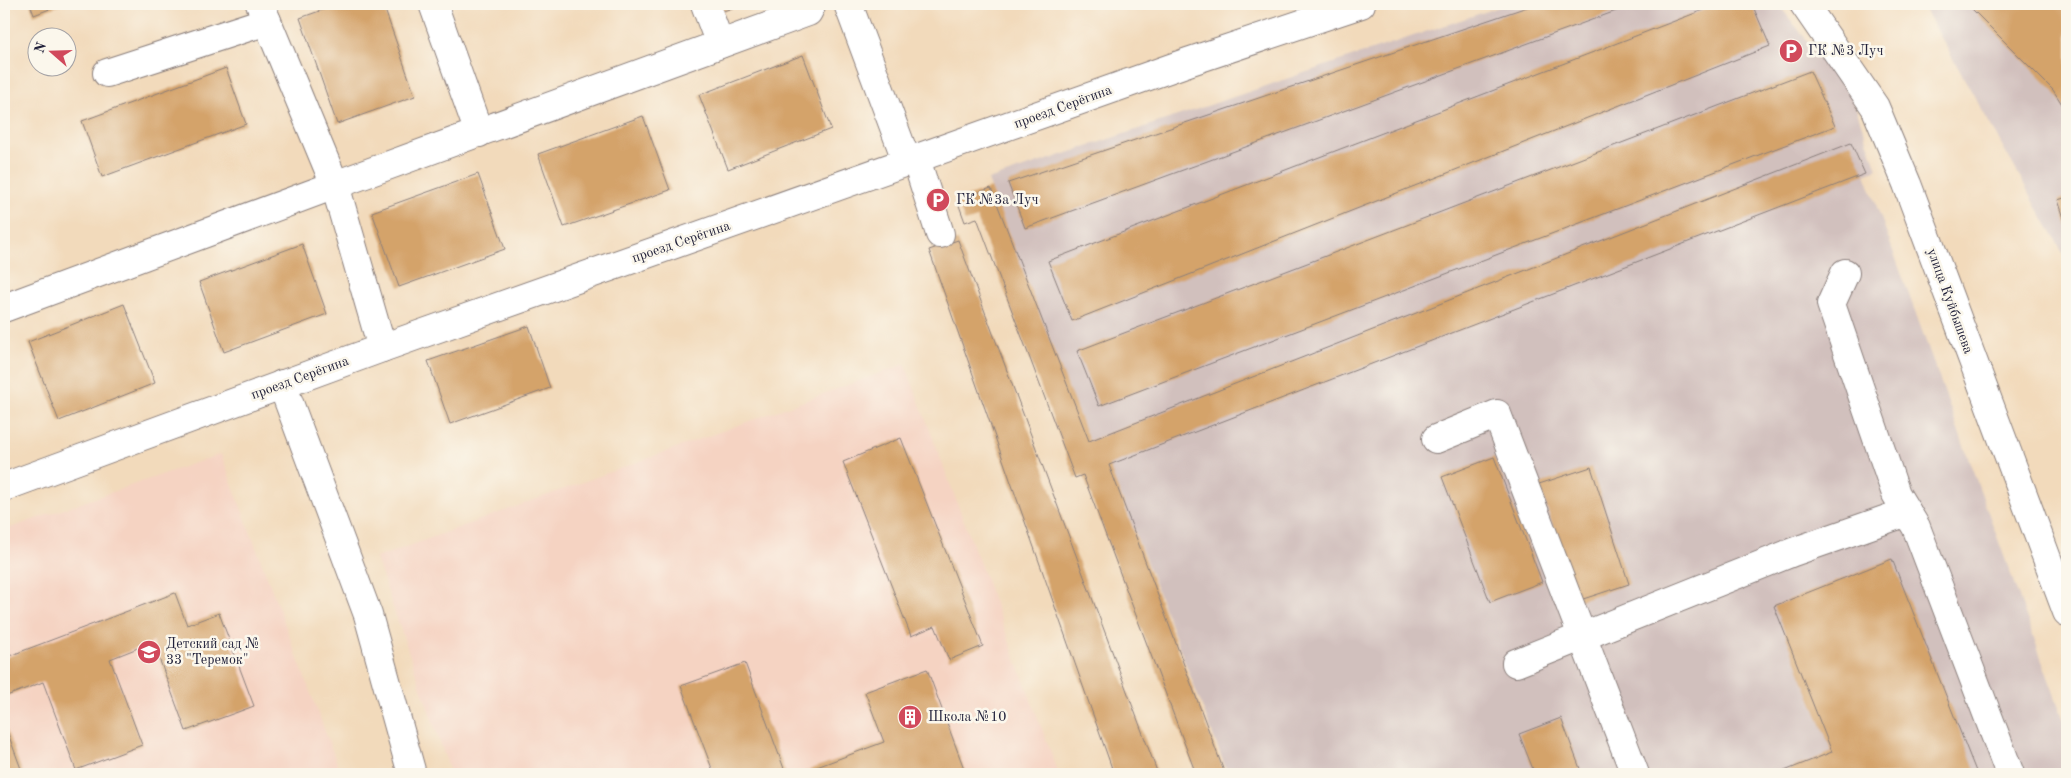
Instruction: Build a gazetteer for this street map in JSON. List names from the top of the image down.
{
  "streets": {
    "street": ["проезд Серёгина", "улица Куйбышева"]
  },
  "places": {
    "parking": ["ГК №3 Луч", "ГК №3а Луч"],
    "school or university": ["Детский сад № 33 \"Теремок\""],
    "building": ["Школа №10"]
  },
  "north": "left"
}
